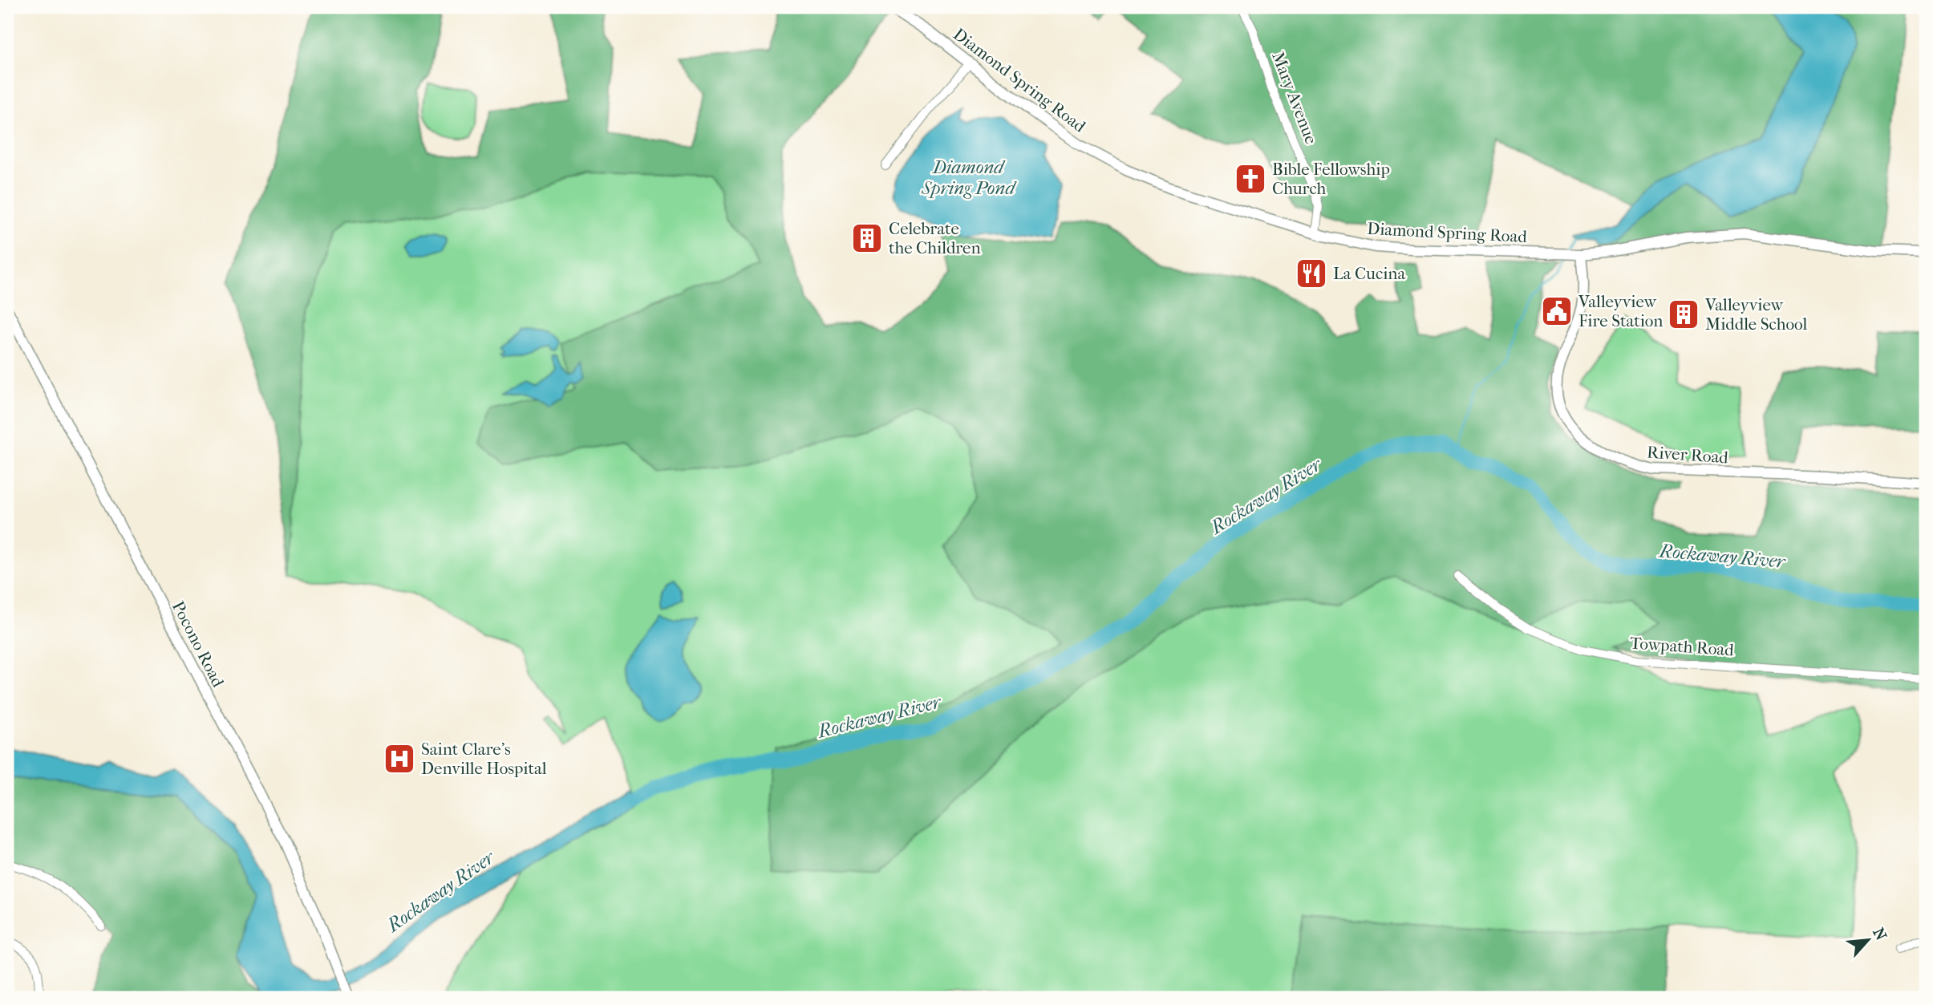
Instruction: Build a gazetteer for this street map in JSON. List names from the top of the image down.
{
  "streets": {
    "street": [
      "Diamond Spring Road",
      "Mary Avenue",
      "River Road",
      "Pocono Road",
      "Towpath Road"
    ]
  },
  "crossings": [
    ["Diamond Spring Road", "Mary Avenue"],
    ["Diamond Spring Road", "River Road"]
  ],
  "water": ["Diamond Spring Pond", "Rockaway River"],
  "places": {
    "church": ["Bible Fellowship Church"],
    "building": ["Celebrate the Children", "Valleyview Middle School"],
    "restaurant": ["La Cucina"],
    "public building": ["Valleyview Fire Station"],
    "hospital": ["Saint Clare's Denville Hospital"]
  },
  "north": "top right"
}
